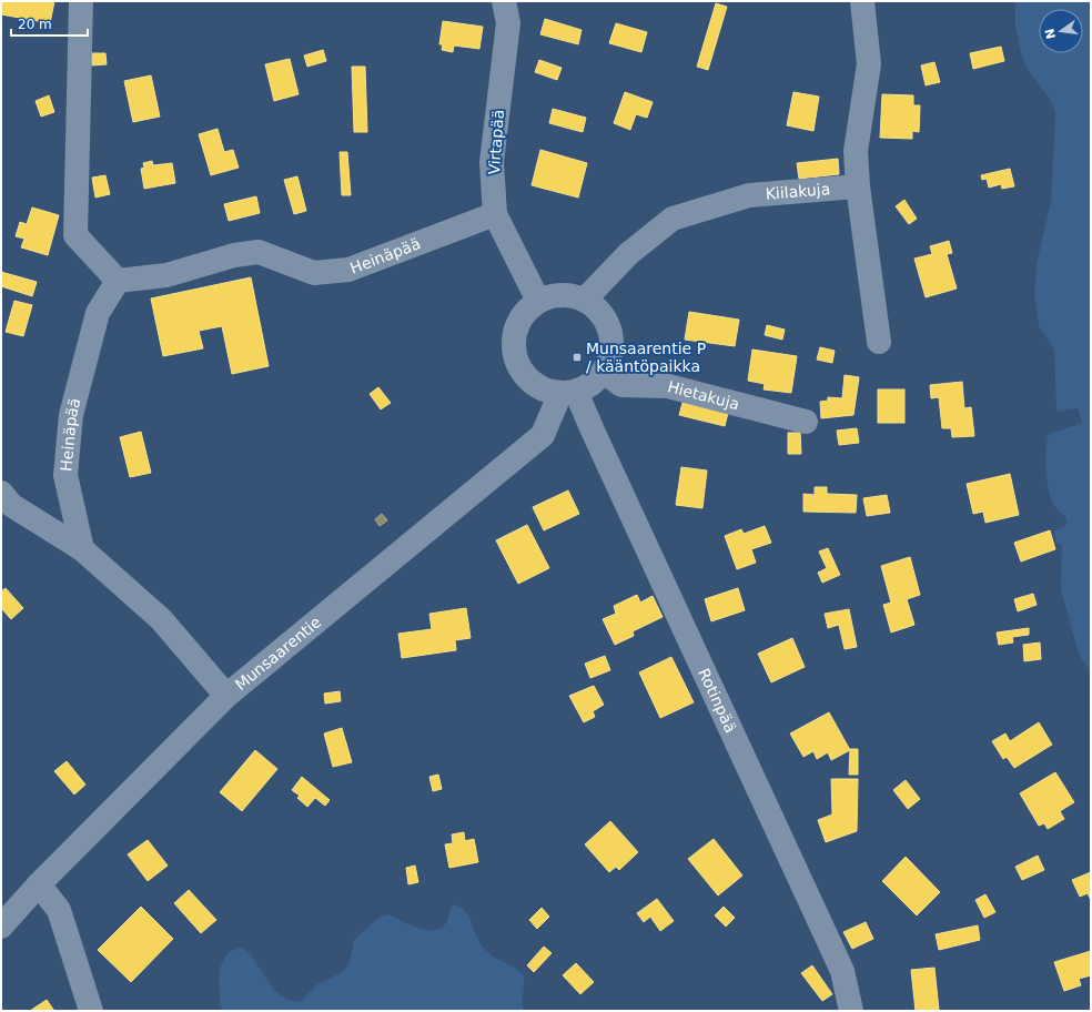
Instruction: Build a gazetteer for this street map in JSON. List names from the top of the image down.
{
  "streets": {
    "street": [
      "Virtapää",
      "Kiilakuja",
      "Heinäpää",
      "Hietakuja",
      "Munsaarentie",
      "Rotinpää"
    ]
  },
  "crossings": [
    ["Virtapää", "Kiilakuja"],
    ["Virtapää", "Heinäpää"],
    ["Virtapää", "Hietakuja"],
    ["Virtapää", "Munsaarentie"],
    ["Virtapää", "Rotinpää"],
    ["Kiilakuja", "Hietakuja"],
    ["Kiilakuja", "Munsaarentie"],
    ["Kiilakuja", "Rotinpää"],
    ["Hietakuja", "Munsaarentie"],
    ["Hietakuja", "Rotinpää"],
    ["Munsaarentie", "Rotinpää"]
  ],
  "places": {
    "transit": ["Munsaarentie P / kääntöpaikka"]
  },
  "scale_bar": "20 m",
  "north": "left"
}
